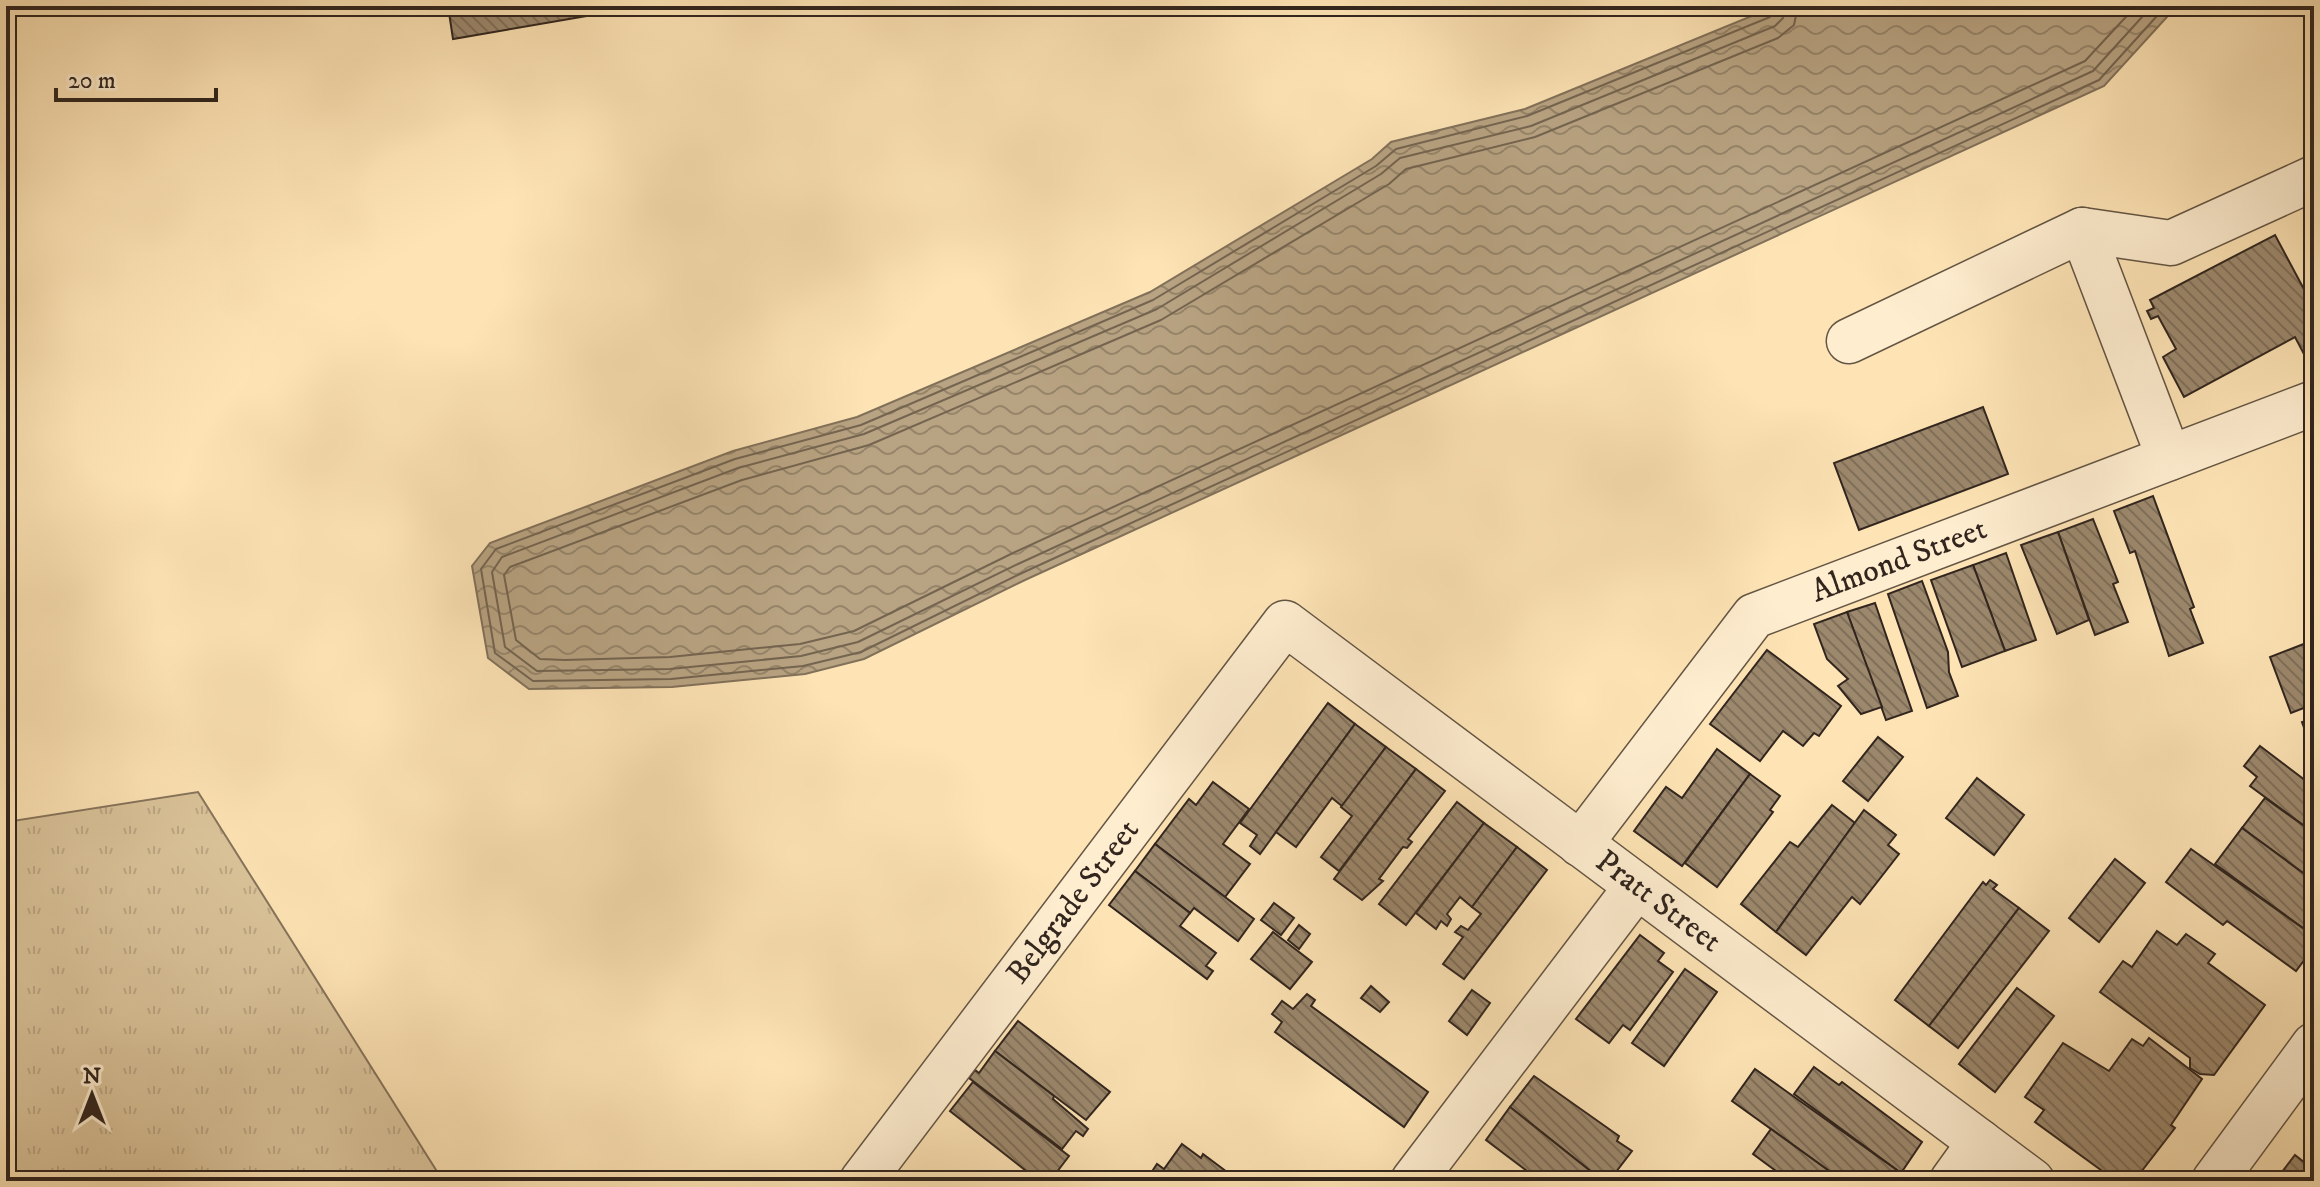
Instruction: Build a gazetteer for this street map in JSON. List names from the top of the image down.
{
  "streets": {
    "street": ["Almond Street", "Belgrade Street", "Pratt Street"]
  },
  "crossings": [
    ["Almond Street", "Pratt Street"],
    ["Belgrade Street", "Pratt Street"]
  ],
  "scale_bar": "20 m",
  "north": "top"
}
